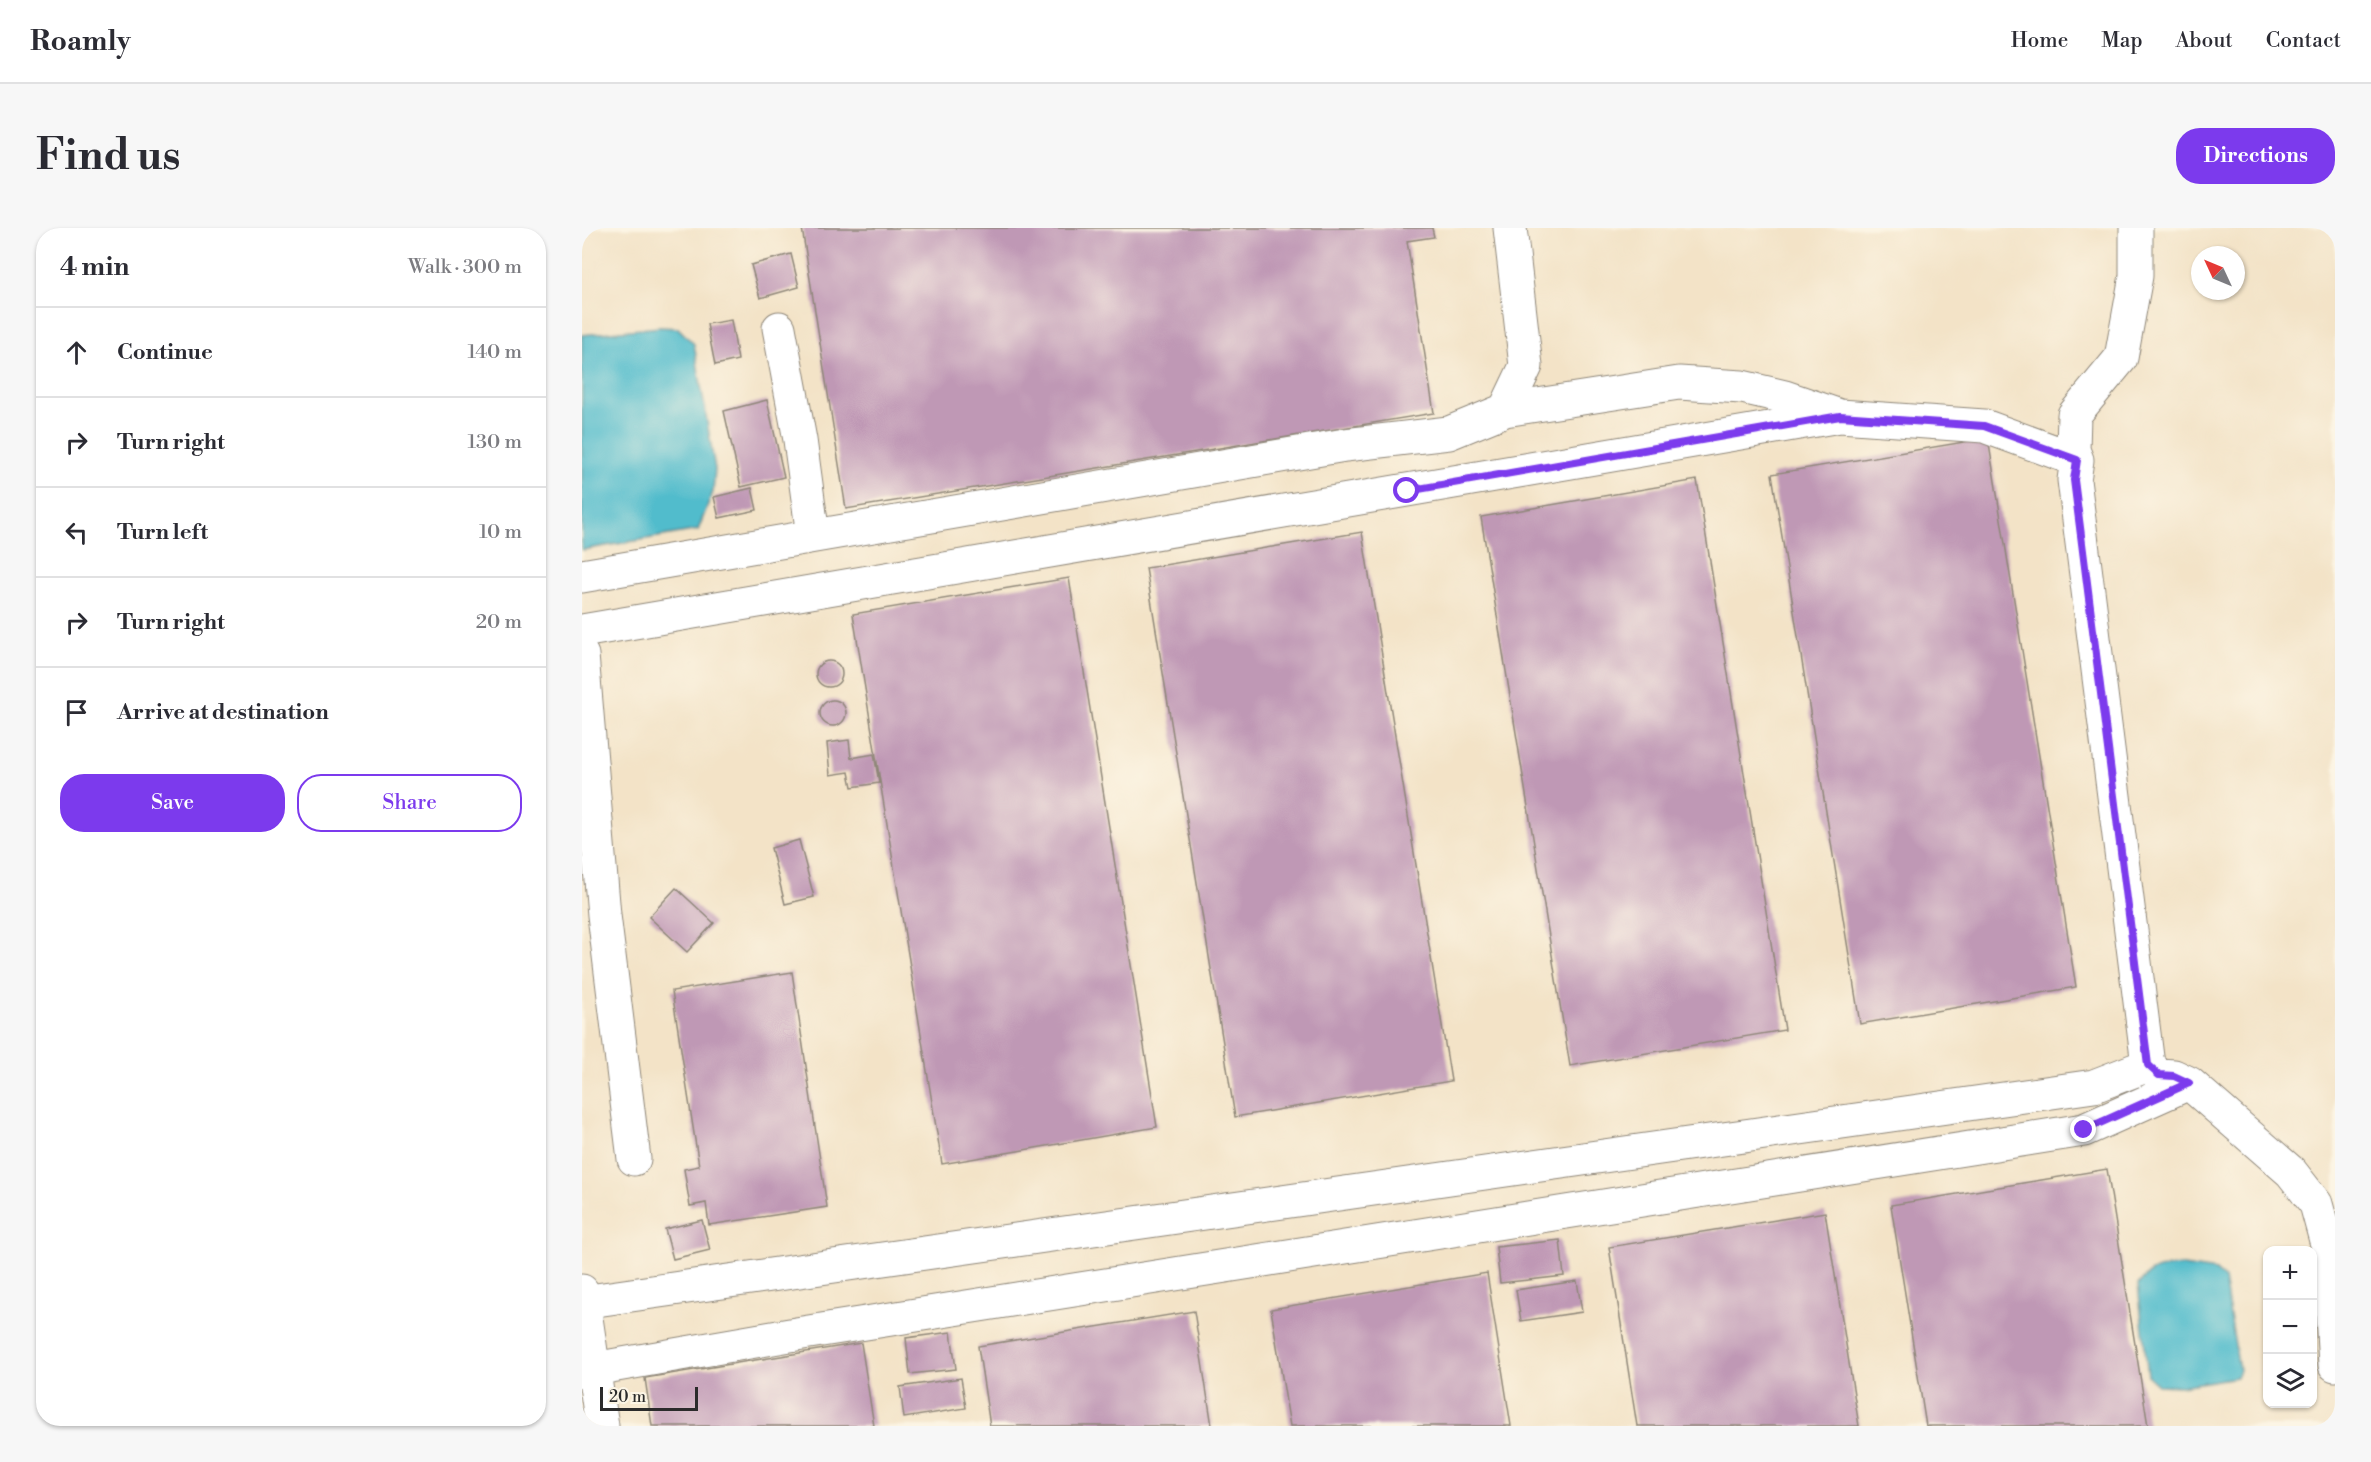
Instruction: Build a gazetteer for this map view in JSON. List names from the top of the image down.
{
  "scale_bar": "20 m",
  "north": "top left",
  "page": {
    "header": "Roamly",
    "nav": [
      "Home",
      "Map",
      "About",
      "Contact"
    ],
    "buttons": [
      "Directions",
      ["Save", "Share"]
    ],
    "title": "Find us",
    "heading": ["4 min", "Walk · 300 m"],
    "list": [
      ["Continue", "140 m"],
      ["Turn right", "130 m"],
      ["Turn left", "10 m"],
      ["Turn right", "20 m"],
      "Arrive at destination"
    ],
    "map_buttons": ["+", "−"],
    "scale": "20 m"
  }
}
